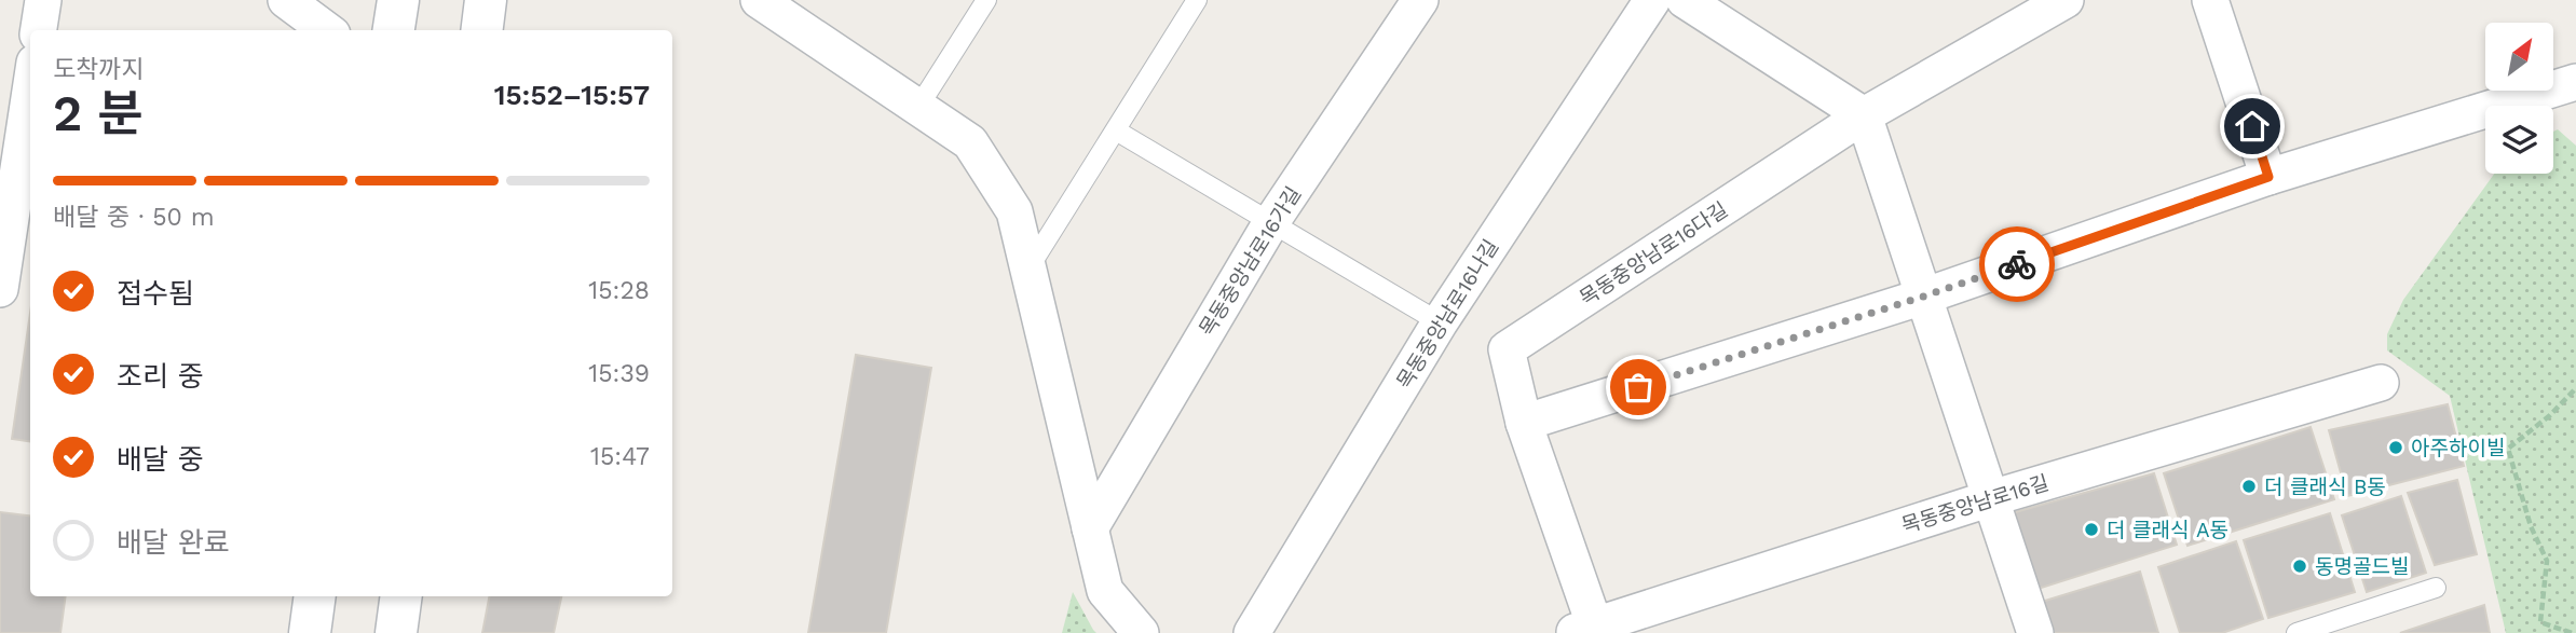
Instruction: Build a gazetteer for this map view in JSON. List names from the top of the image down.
{
  "streets": {
    "street": [
      "목동중앙남로16다길",
      "목동중앙남로16가길",
      "목동중앙남로16나길",
      "목동중앙남로16길"
    ]
  },
  "crossings": [
    ["목동중앙남로16다길", "목동중앙남로16길"]
  ],
  "places": [
    "아주하이빌",
    "더 클래식 B동",
    "더 클래식 A동",
    "동명골드빌"
  ],
  "north": "top right",
  "page": {
    "heading": ["2 분", "도착까지", "15:52–15:57"],
    "bar": "배달 중 · 50 m",
    "list": [
      ["접수됨", "15:28"],
      ["조리 중", "15:39"],
      ["배달 중", "15:47"],
      "배달 완료"
    ]
  }
}
